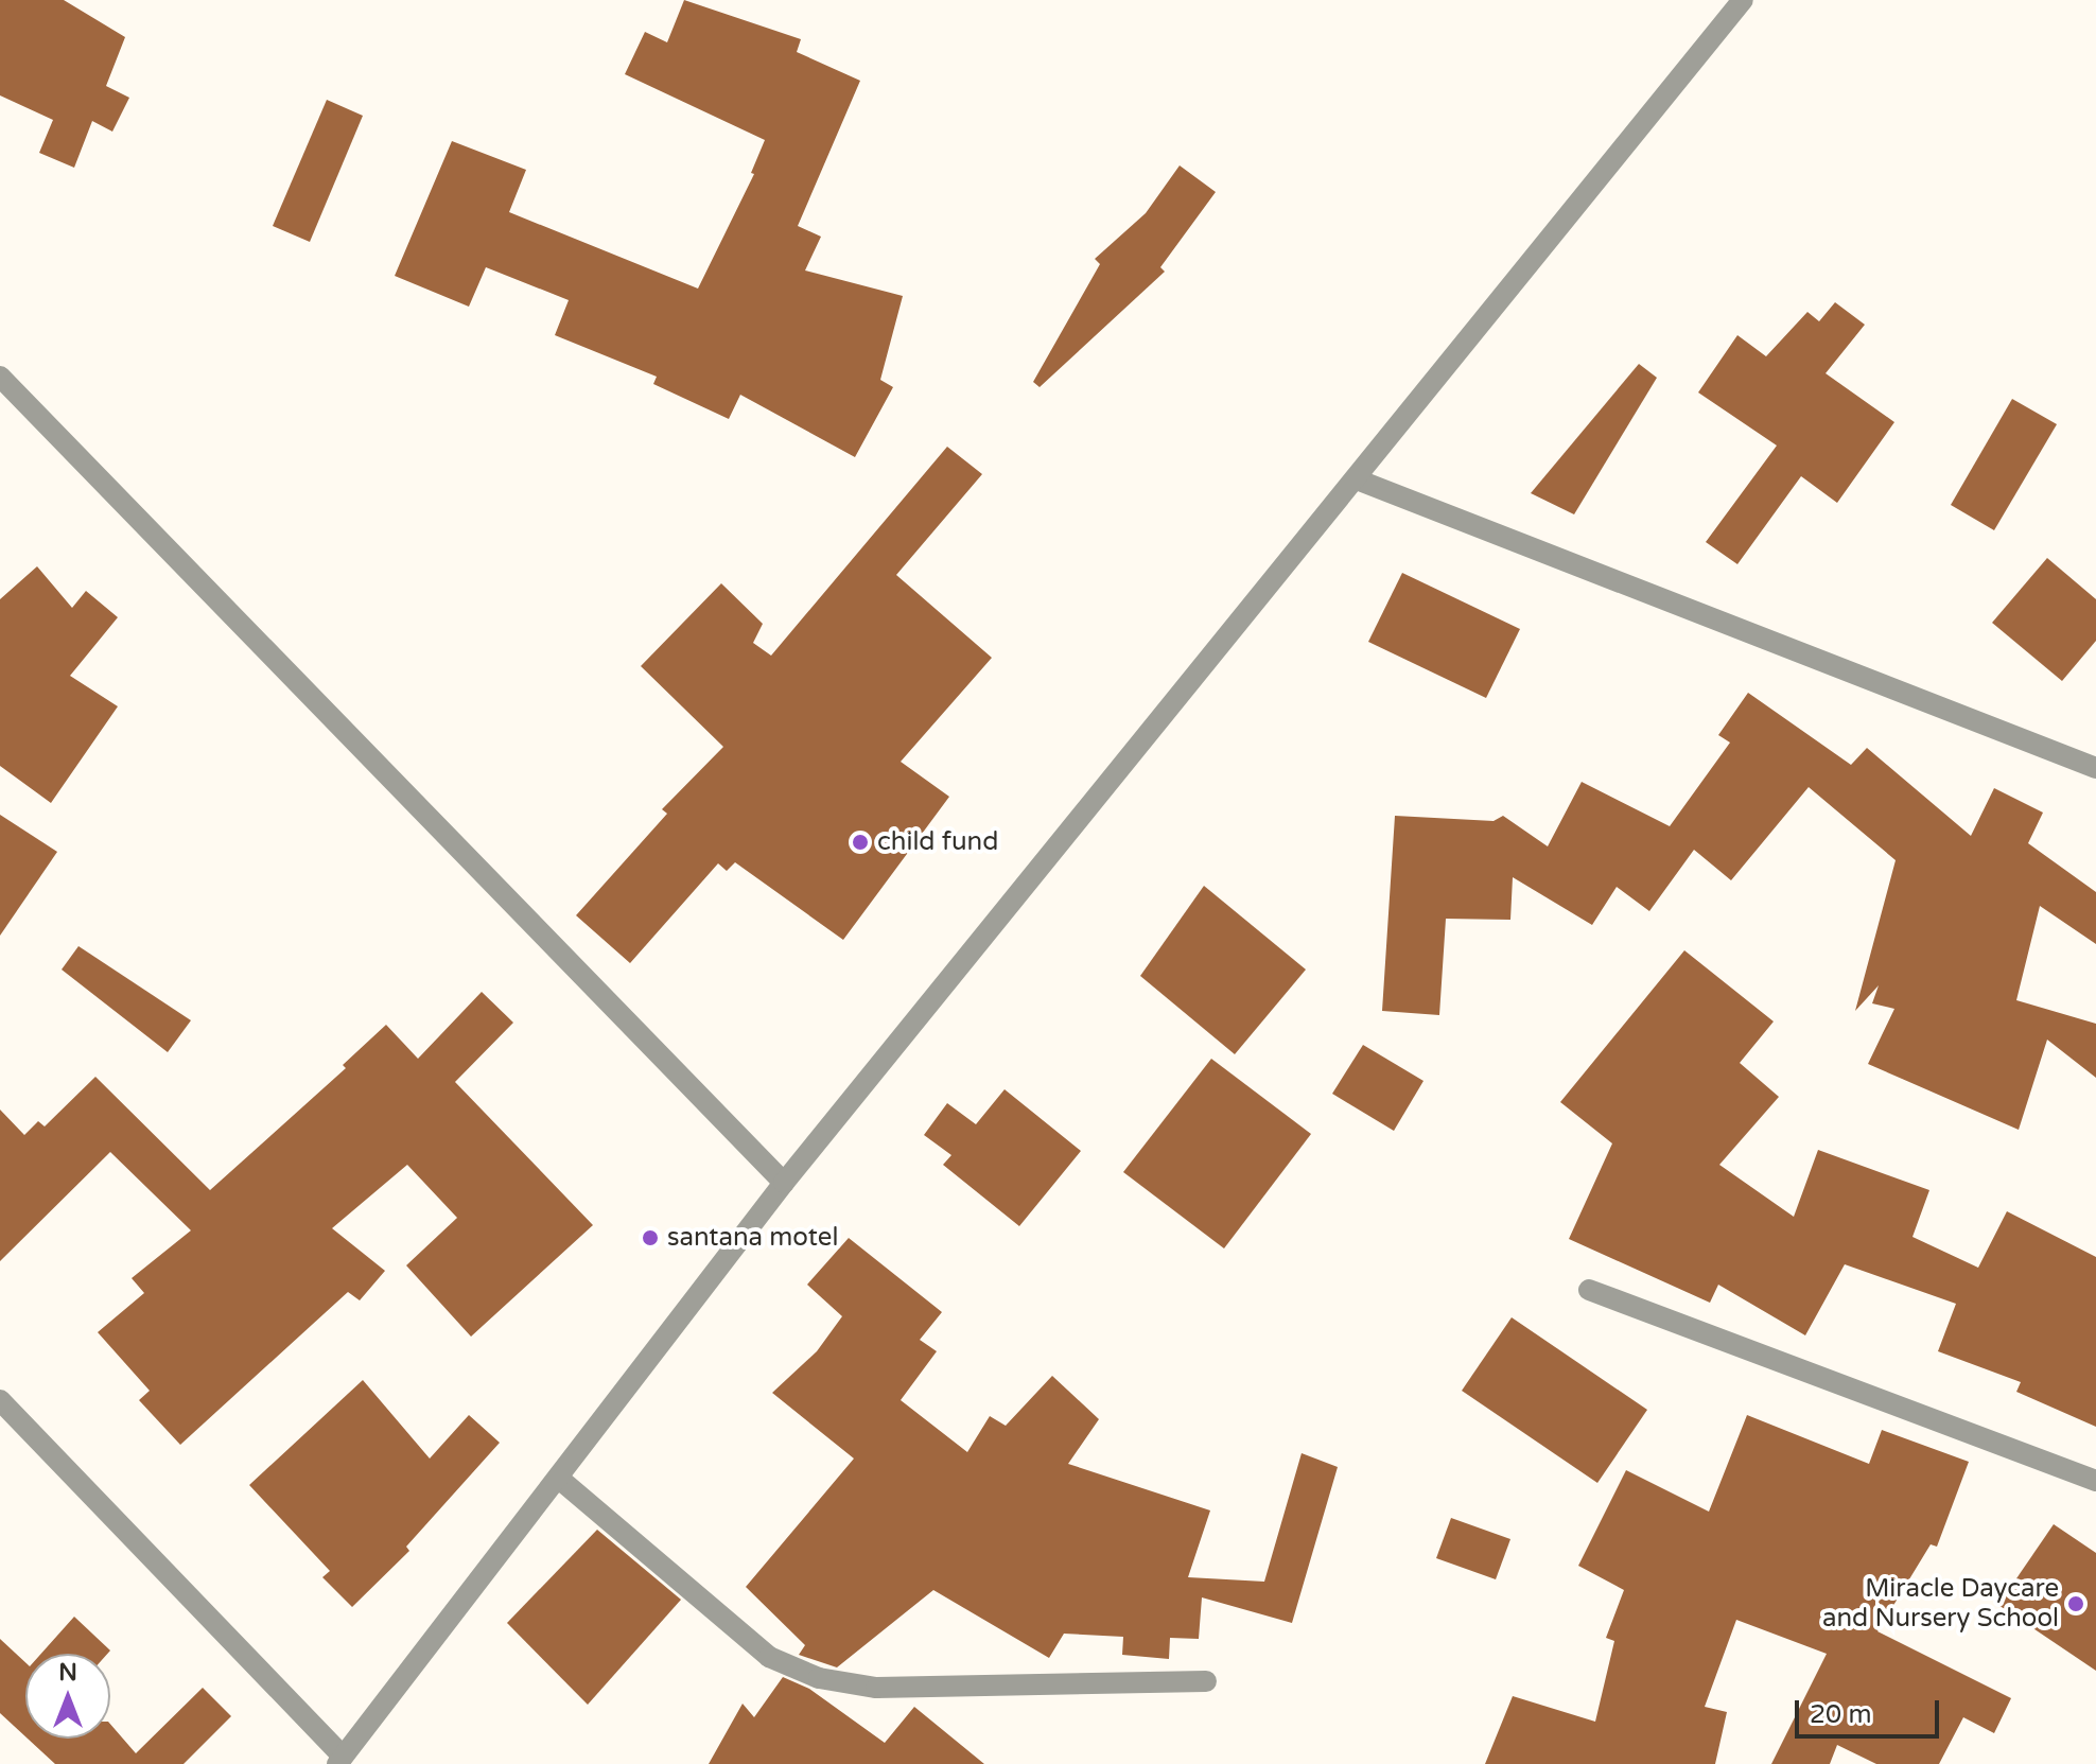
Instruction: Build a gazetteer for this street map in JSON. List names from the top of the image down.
{
  "places": ["child fund", "santana motel", "Miracle Daycare and Nursery School"],
  "scale_bar": "20 m",
  "north": "top"
}
